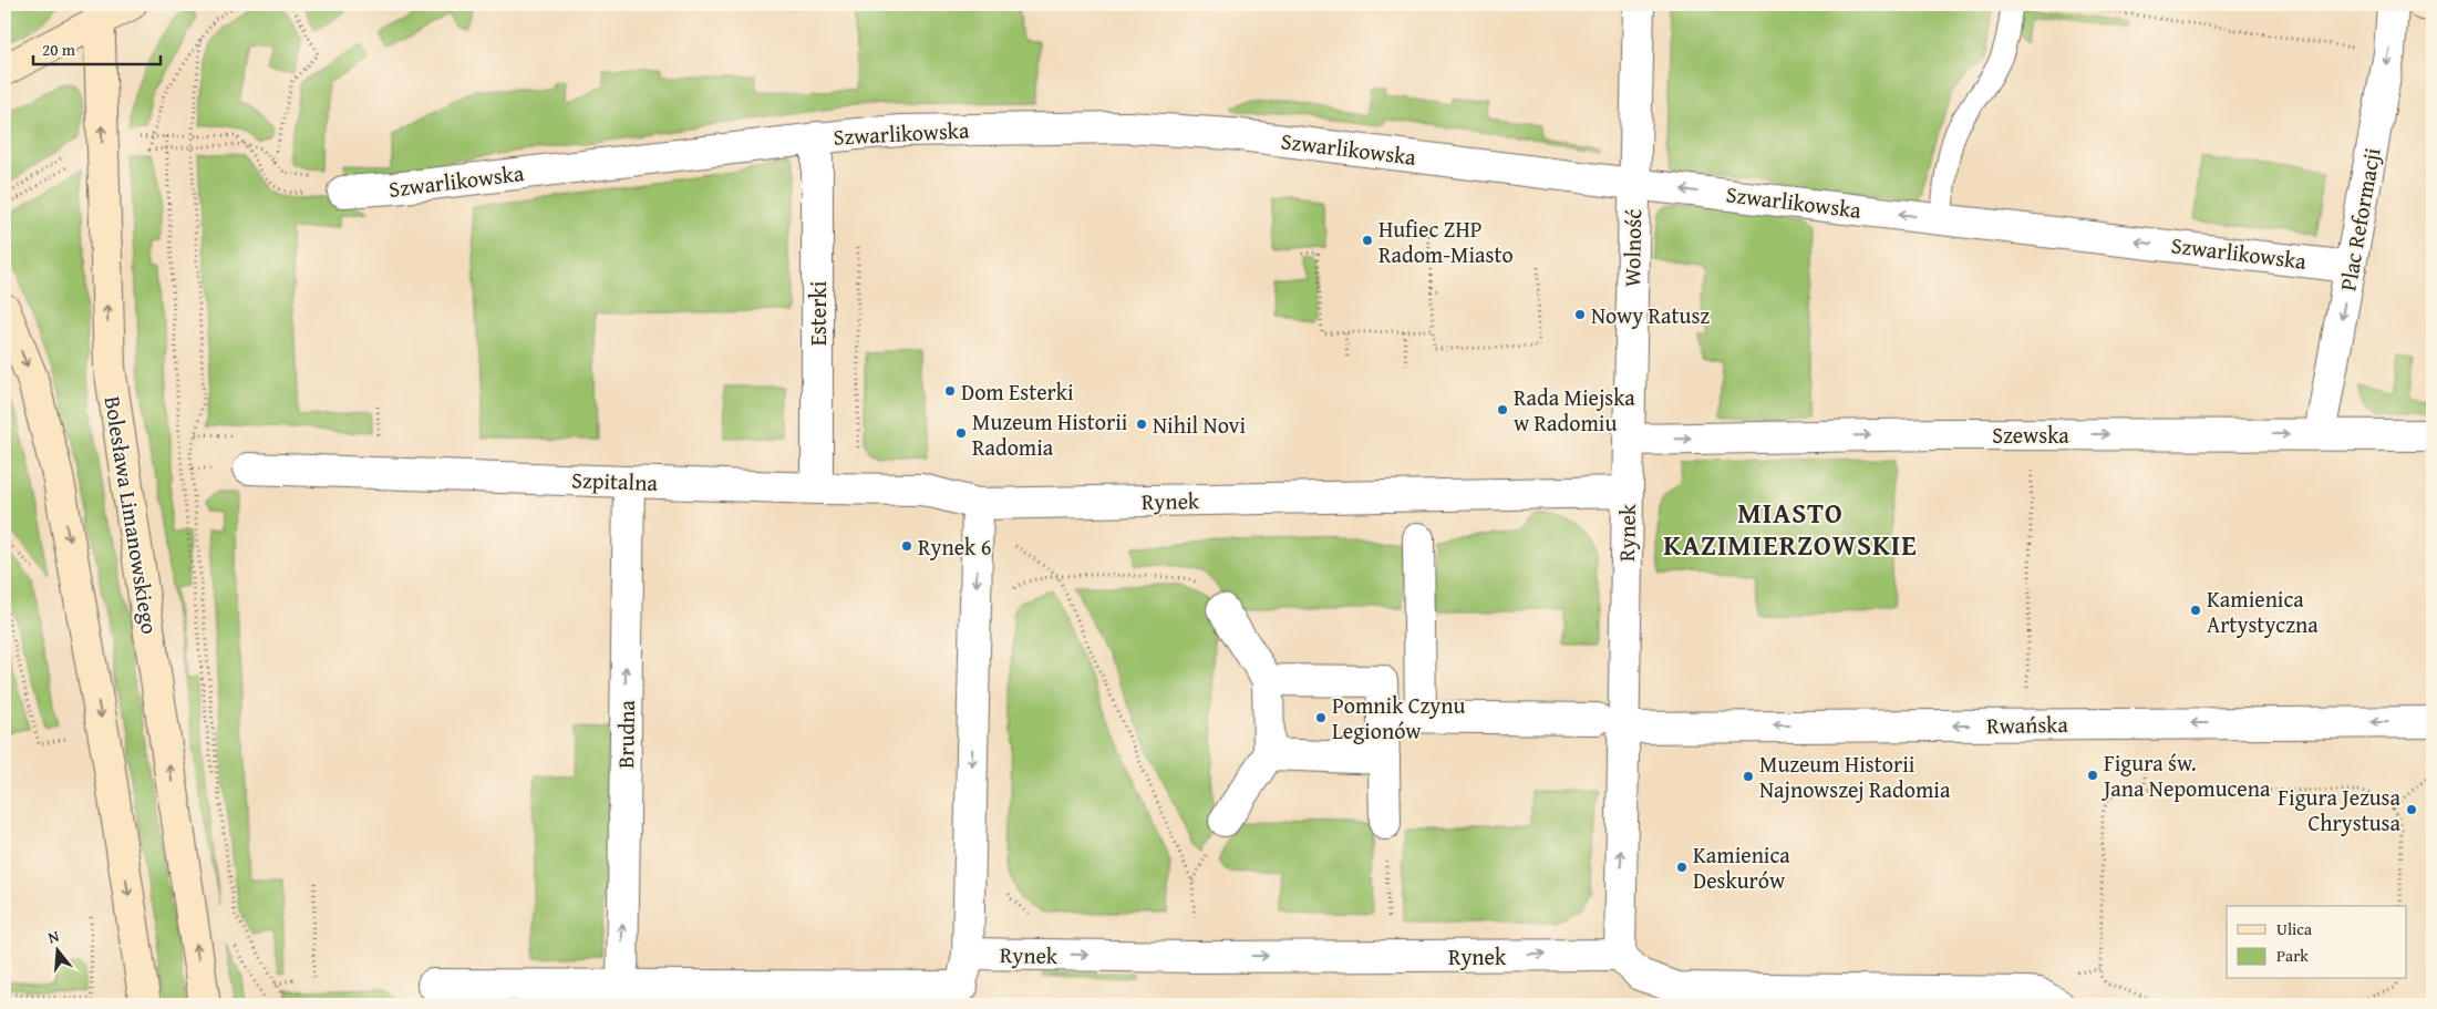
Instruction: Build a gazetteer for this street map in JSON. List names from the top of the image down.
{
  "streets": {
    "main road": ["Bolesława Limanowskiego"],
    "street": [
      "Szwarlikowska",
      "Plac Reformacji",
      "Wolność",
      "Esterki",
      "Szewska",
      "Szpitalna",
      "Rynek",
      "Rwańska",
      "Brudna"
    ]
  },
  "crossings": [
    ["Szwarlikowska", "Plac Reformacji"],
    ["Szwarlikowska", "Wolność"],
    ["Szwarlikowska", "Esterki"],
    ["Plac Reformacji", "Szewska"],
    ["Wolność", "Szewska"],
    ["Wolność", "Rynek"],
    ["Esterki", "Szpitalna"],
    ["Szpitalna", "Rynek"],
    ["Szpitalna", "Brudna"],
    ["Rynek", "Rwańska"]
  ],
  "one_way": [
    "Szwarlikowska",
    "Plac Reformacji",
    "Szewska",
    "Brudna"
  ],
  "districts": ["MIASTO KAZIMIERZOWSKIE"],
  "places": [
    "Hufiec ZHP Radom-Miasto",
    "Nowy Ratusz",
    "Dom Esterki",
    "Rada Miejska w Radomiu",
    "Nihil Novi",
    "Muzeum Historii Radomia",
    "Rynek 6",
    "Kamienica Artystyczna",
    "Pomnik Czynu Legionów",
    "Figura św. Jana Nepomucena",
    "Muzeum Historii Najnowszej Radomia",
    "Figura Jezusa Chrystusa",
    "Kamienica Deskurów"
  ],
  "legend": ["Ulica", "Park"],
  "scale_bar": "20 m",
  "north": "top"
}
